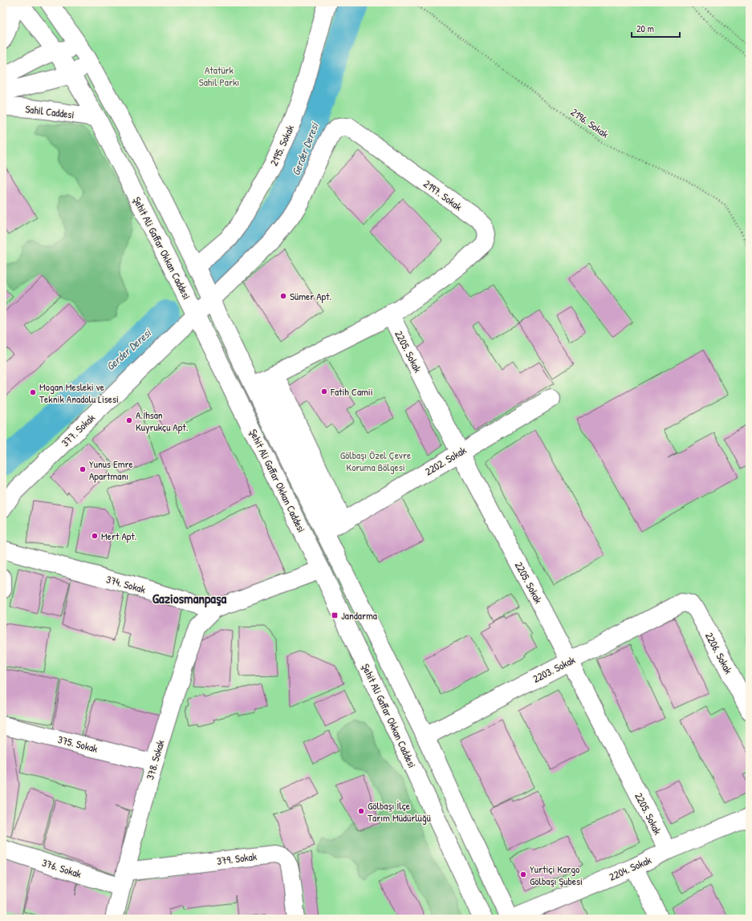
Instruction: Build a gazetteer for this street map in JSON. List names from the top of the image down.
{
  "streets": {
    "street": [
      "Sahil Caddesi",
      "2195. Sokak",
      "2197. Sokak",
      "Şehit Ali Gaffar Okkan Caddesi",
      "2205. Sokak",
      "377. Sokak",
      "2202. Sokak",
      "374. Sokak",
      "2206. Sokak",
      "2203. Sokak",
      "375. Sokak",
      "378. Sokak",
      "379. Sokak",
      "376. Sokak",
      "2204. Sokak"
    ],
    "path": ["2196. Sokak"]
  },
  "crossings": [
    ["Sahil Caddesi", "Şehit Ali Gaffar Okkan Caddesi"],
    ["2195. Sokak", "Şehit Ali Gaffar Okkan Caddesi"],
    ["2197. Sokak", "Şehit Ali Gaffar Okkan Caddesi"],
    ["2197. Sokak", "2205. Sokak"],
    ["2197. Sokak", "377. Sokak"],
    ["Şehit Ali Gaffar Okkan Caddesi", "377. Sokak"],
    ["Şehit Ali Gaffar Okkan Caddesi", "2202. Sokak"],
    ["Şehit Ali Gaffar Okkan Caddesi", "2203. Sokak"],
    ["Şehit Ali Gaffar Okkan Caddesi", "2204. Sokak"],
    ["2205. Sokak", "2202. Sokak"],
    ["2205. Sokak", "2203. Sokak"],
    ["2205. Sokak", "2204. Sokak"],
    ["374. Sokak", "378. Sokak"],
    ["2206. Sokak", "2203. Sokak"],
    ["375. Sokak", "378. Sokak"],
    ["378. Sokak", "379. Sokak"],
    ["378. Sokak", "376. Sokak"],
    ["379. Sokak", "376. Sokak"]
  ],
  "districts": ["Gaziosmanpaşa"],
  "water": ["Gerder Deresi"],
  "parks": ["Atatürk Sahil Parkı", "Gölbaşı Özel Çevre Koruma Bölgesi"],
  "places": {
    "other": [
      "Sümer Apt.",
      "Fatih Camii",
      "Mogan Mesleki ve Teknik Anadolu Lisesi",
      "A.İhsan Kuyrukçu Apt.",
      "Yunus Emre Apartmanı",
      "Mert Apt.",
      "Gölbaşı İlçe Tarım Müdürlüğü",
      "Yurtiçi Kargo Gölbaşı Şubesi"
    ],
    "transit": ["Jandarma"]
  },
  "scale_bar": "20 m"
}
